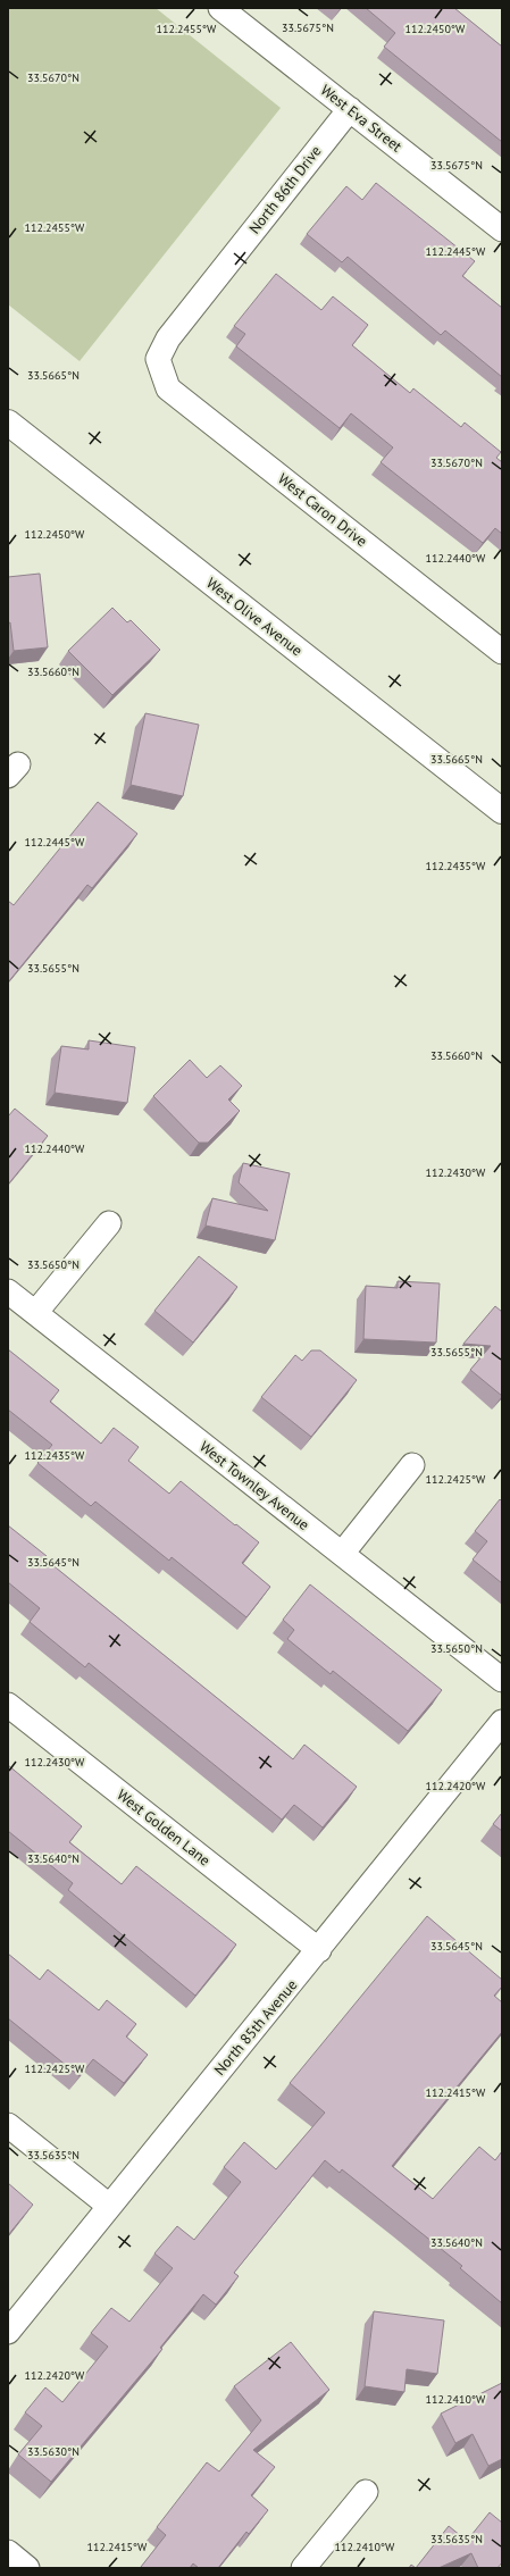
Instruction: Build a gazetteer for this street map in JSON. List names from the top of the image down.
{
  "streets": {
    "main road": ["West Olive Avenue"],
    "street": [
      "West Eva Street",
      "North 86th Drive",
      "West Caron Drive",
      "West Townley Avenue",
      "West Golden Lane",
      "North 85th Avenue"
    ]
  },
  "crossings": [
    ["West Eva Street", "North 86th Drive"],
    ["North 86th Drive", "West Caron Drive"],
    ["West Golden Lane", "North 85th Avenue"]
  ],
  "coordinates": [
    "33.5675°N",
    "112.2455°W",
    "112.2450°W",
    "33.5670°N",
    "112.2445°W",
    "33.5665°N",
    "112.2440°W",
    "33.5660°N",
    "112.2435°W",
    "33.5655°N",
    "112.2430°W",
    "33.5650°N",
    "112.2425°W",
    "33.5645°N",
    "112.2420°W",
    "33.5640°N",
    "112.2415°W",
    "33.5635°N",
    "112.2410°W",
    "33.5630°N"
  ]
}
